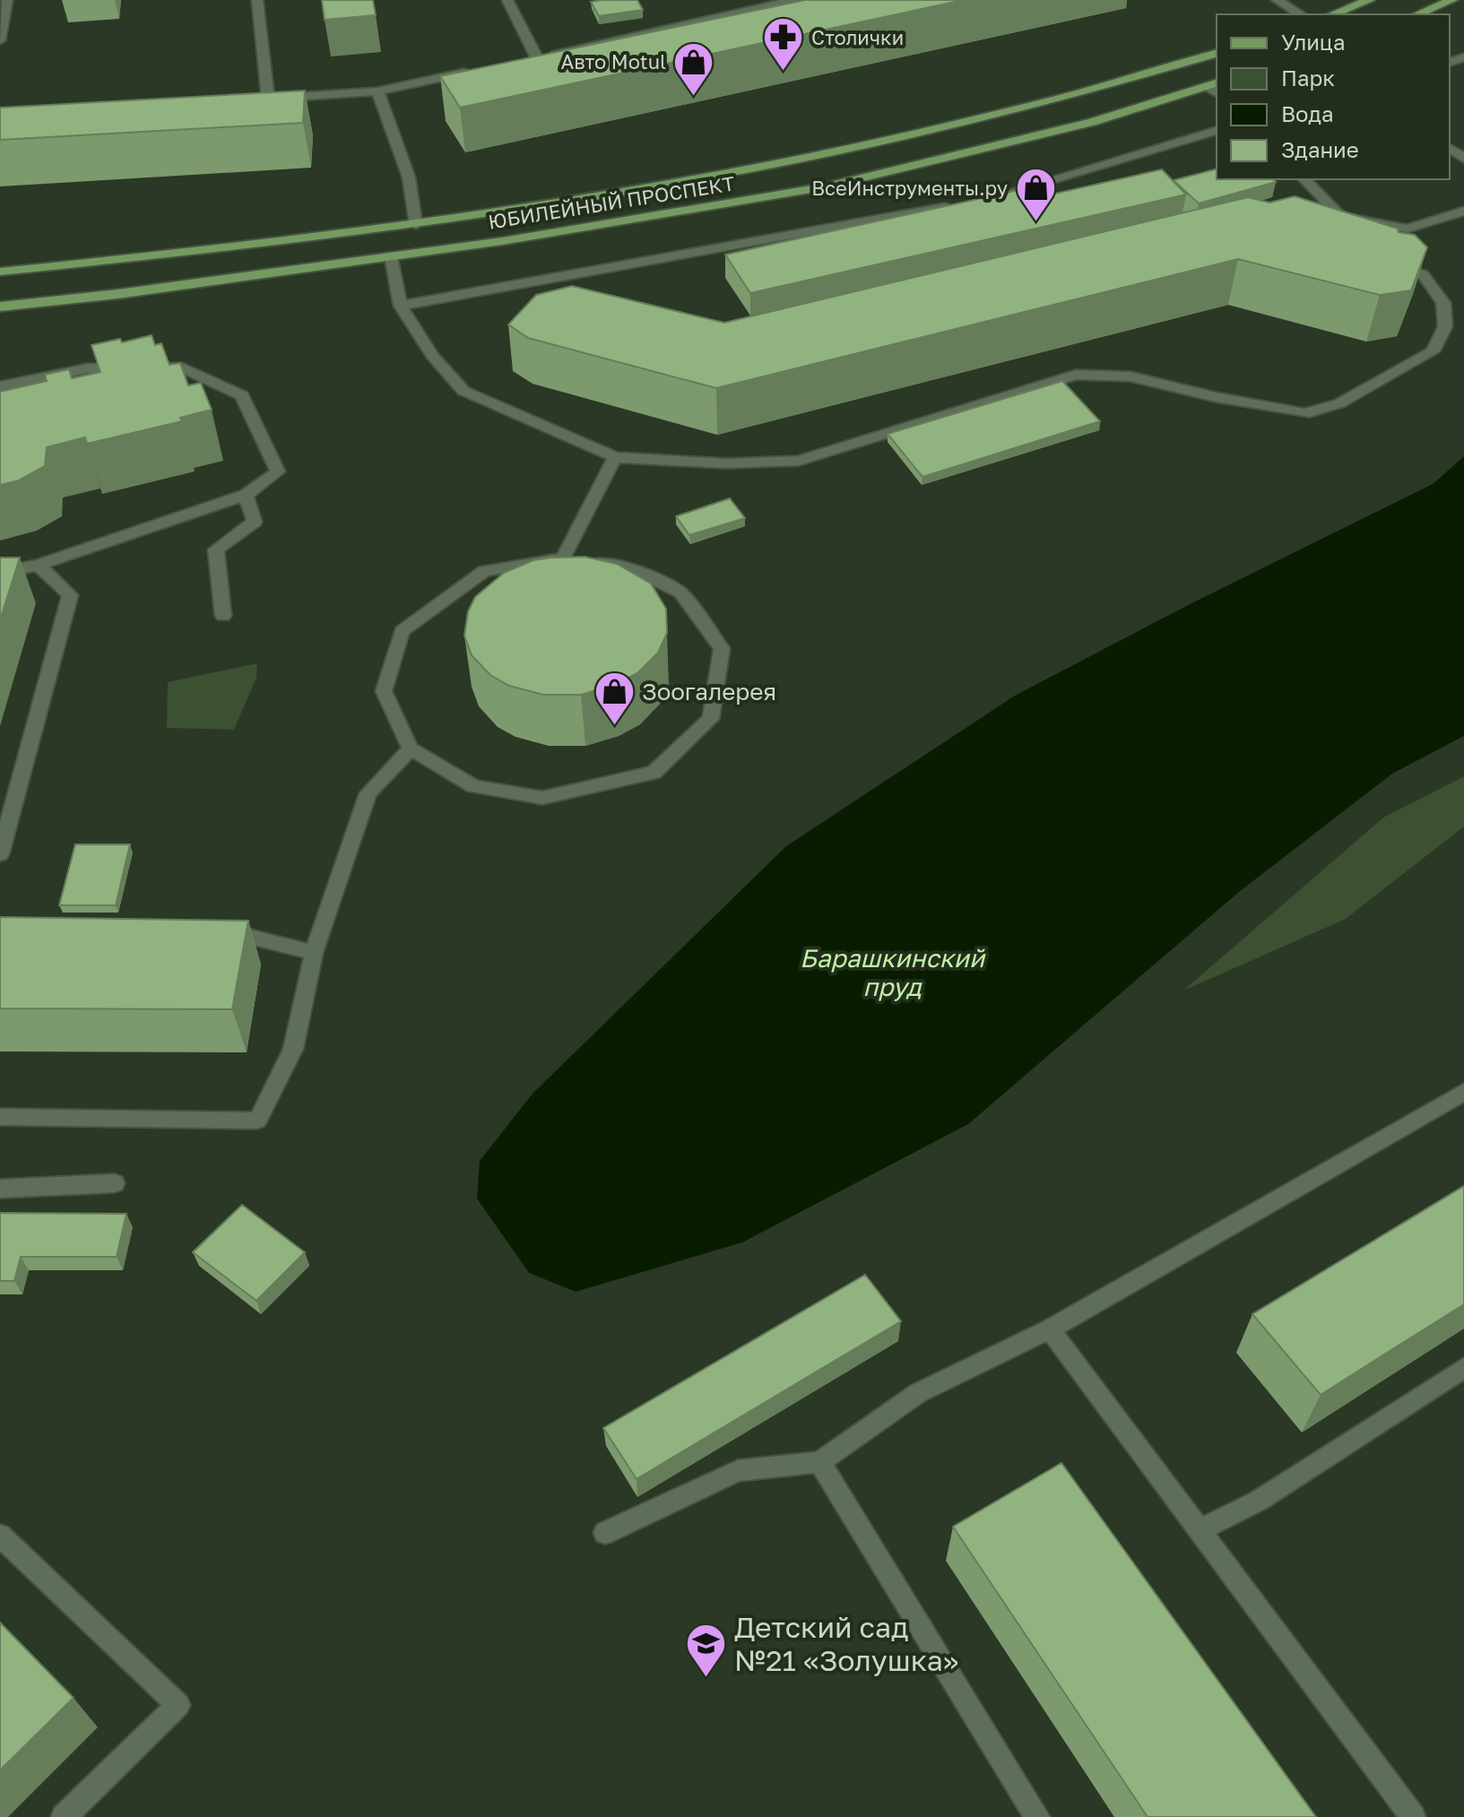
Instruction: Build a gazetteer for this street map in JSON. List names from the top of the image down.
{
  "streets": {
    "main road": ["ЮБИЛЕЙНЫЙ ПРОСПЕКТ"]
  },
  "water": ["Барашкинский пруд"],
  "places": {
    "pharmacy": ["Столички"],
    "shop": ["Авто Motul", "ВсеИнструменты.ру", "Зоогалерея"],
    "school or university": ["Детский сад №21 «Золушка»"]
  },
  "legend": [
    "Улица",
    "Парк",
    "Вода",
    "Здание"
  ]
}
